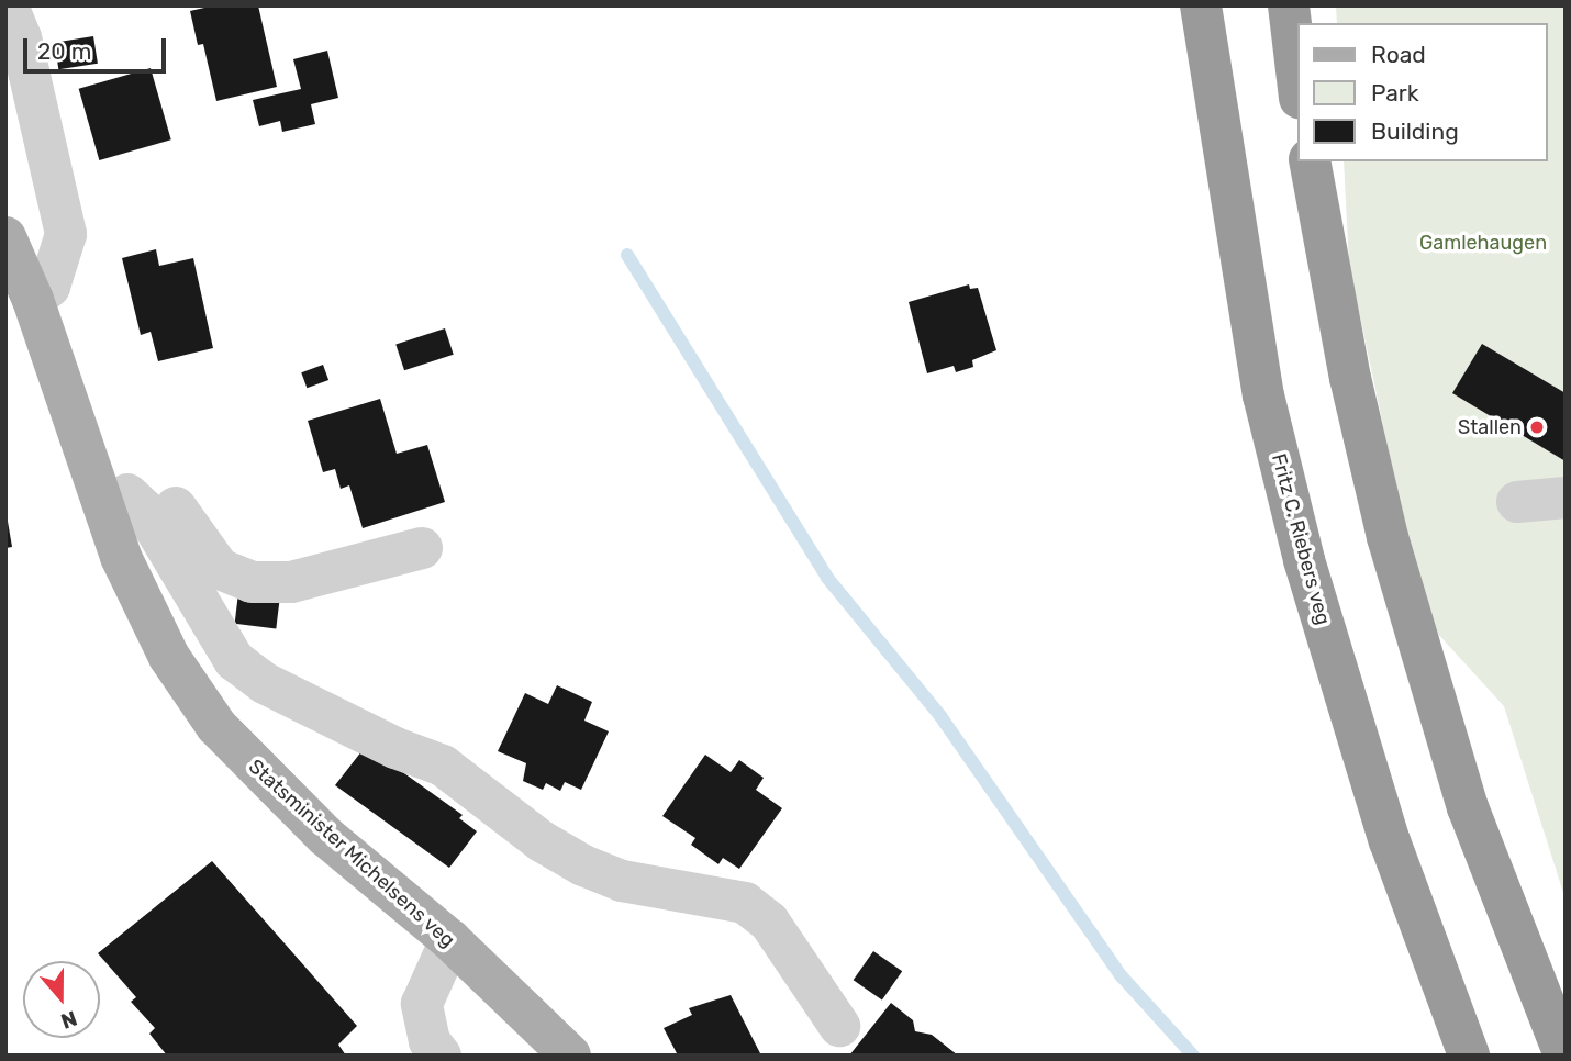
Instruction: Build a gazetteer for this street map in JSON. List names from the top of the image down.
{
  "streets": {
    "highway": ["Fritz C. Riebers veg"],
    "main road": ["Statsminister Michelsens veg"]
  },
  "parks": ["Gamlehaugen"],
  "places": ["Stallen"],
  "legend": ["Road", "Park", "Building"],
  "scale_bar": "20 m",
  "north": "bottom"
}
